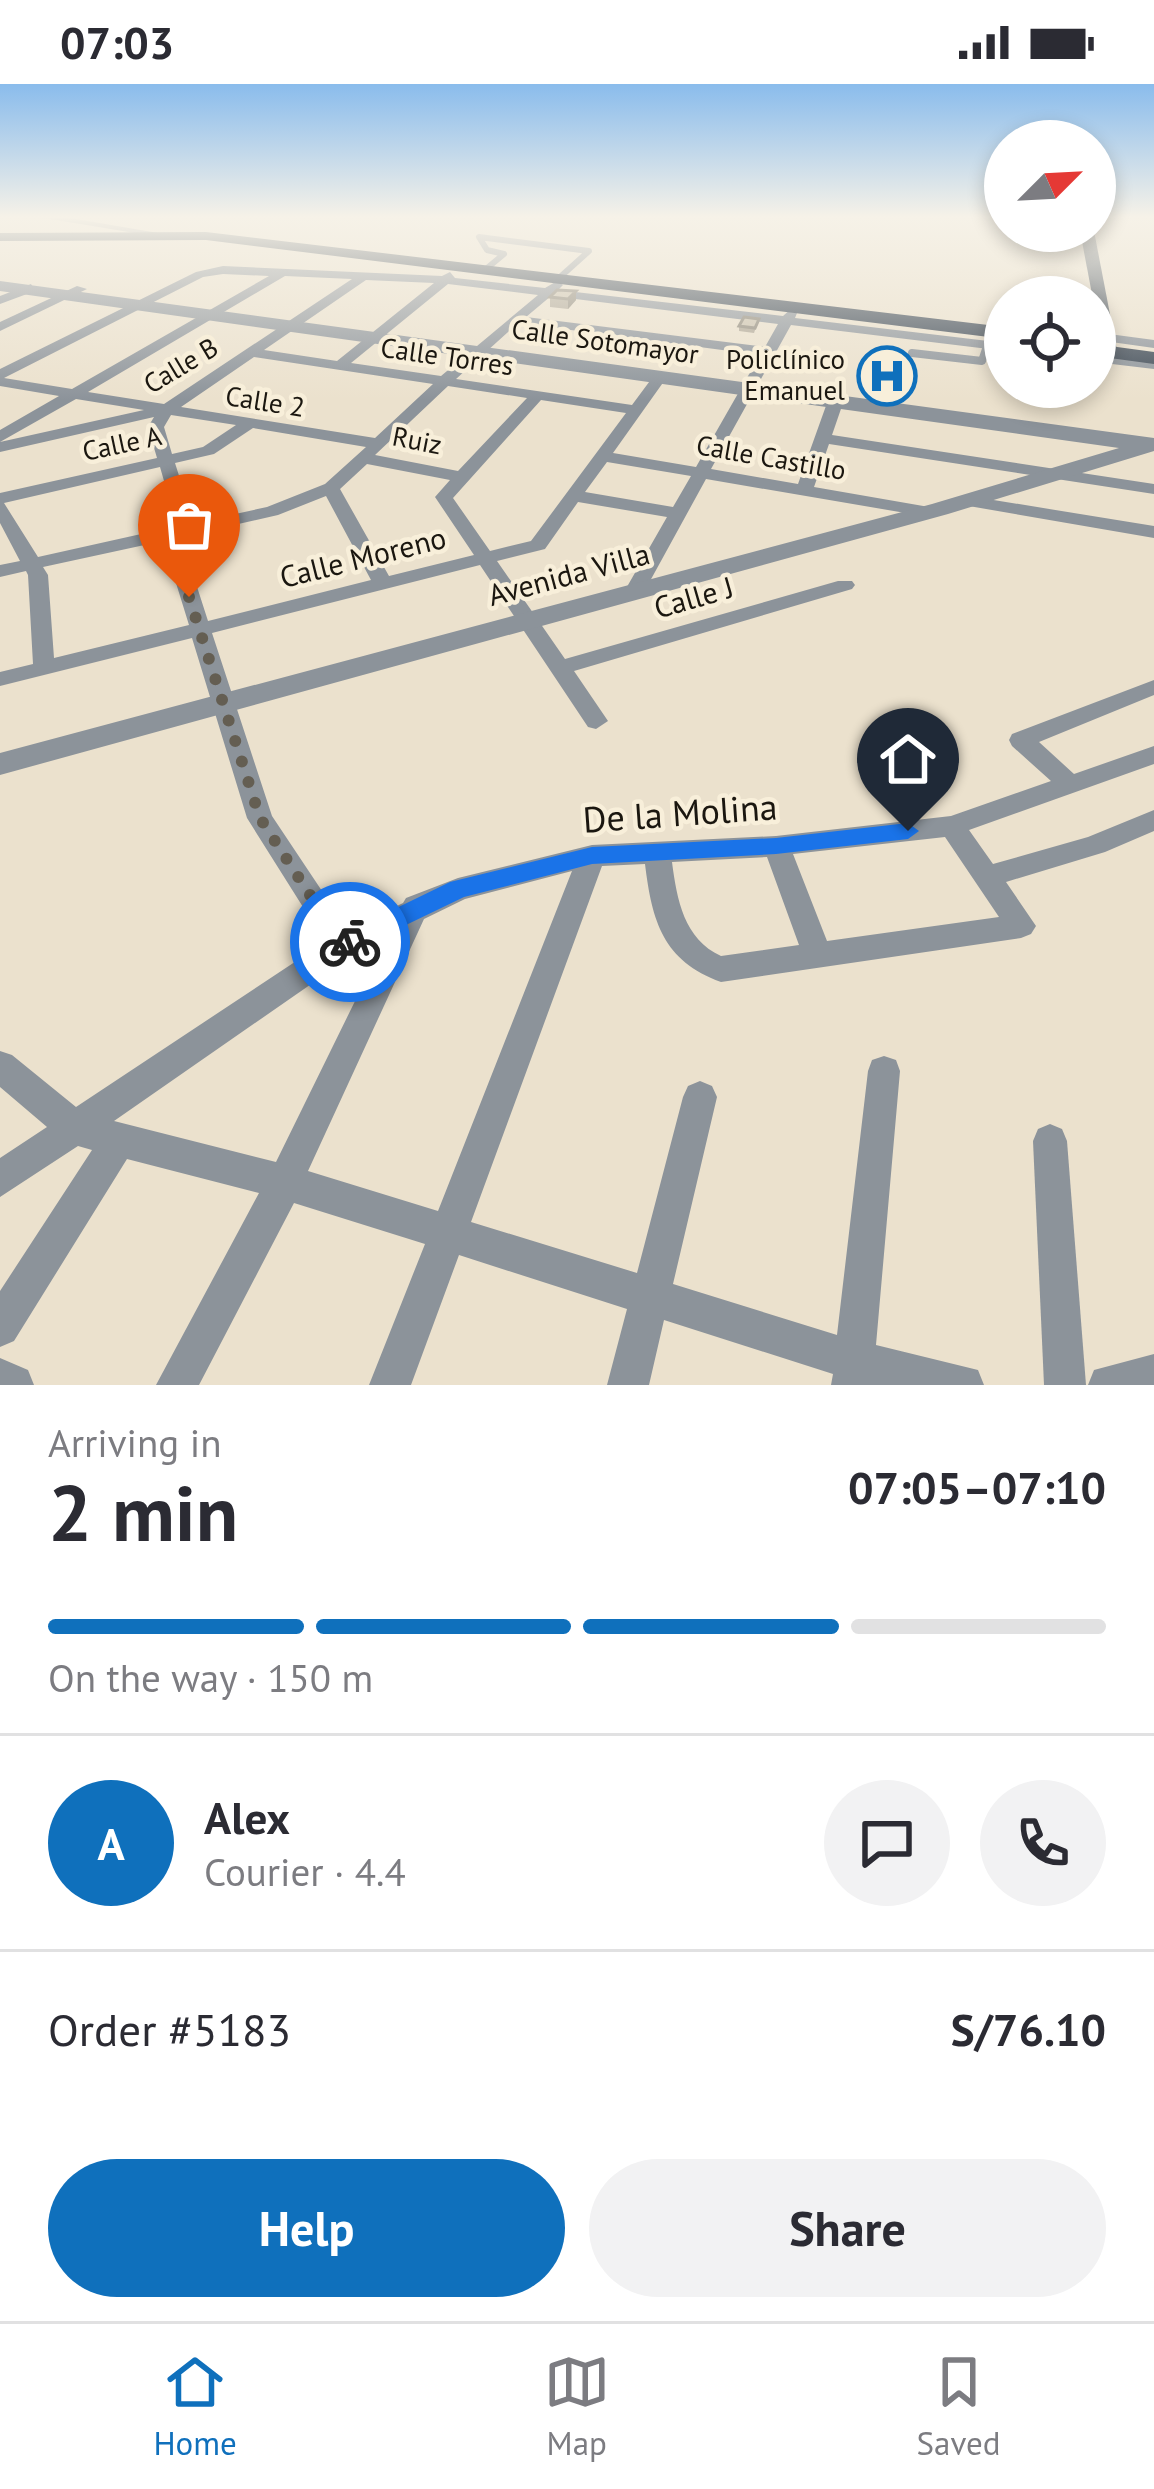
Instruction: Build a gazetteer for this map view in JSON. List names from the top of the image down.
{
  "streets": {
    "street": [
      "Calle Sotomayor",
      "Calle Torres",
      "Calle B",
      "Calle 2",
      "Ruiz",
      "Calle A",
      "Calle Castillo",
      "Calle Moreno",
      "Avenida Villa",
      "Calle J",
      "De la Molina"
    ]
  },
  "crossings": [
    ["Calle Sotomayor", "Calle B"],
    ["Calle Sotomayor", "Calle Moreno"],
    ["Calle Sotomayor", "Avenida Villa"],
    ["Calle Torres", "Calle B"],
    ["Calle Torres", "Calle Moreno"],
    ["Calle B", "Calle 2"],
    ["Calle 2", "Calle A"],
    ["Calle Castillo", "Calle Moreno"],
    ["Calle Castillo", "Avenida Villa"]
  ],
  "places": {
    "hospital": ["Policlínico Emanuel"]
  },
  "north": "top right",
  "page": {
    "status": "07:03",
    "heading": ["2 min", "Arriving in", "07:05–07:10"],
    "panel": [
      "Alex",
      "Courier · 4.4",
      "Order #5183",
      "S/76.10"
    ],
    "bar": "On the way · 150 m",
    "round": "A",
    "buttons": ["Help", "Share"],
    "tabs": ["Home", "Map", "Saved"]
  }
}
